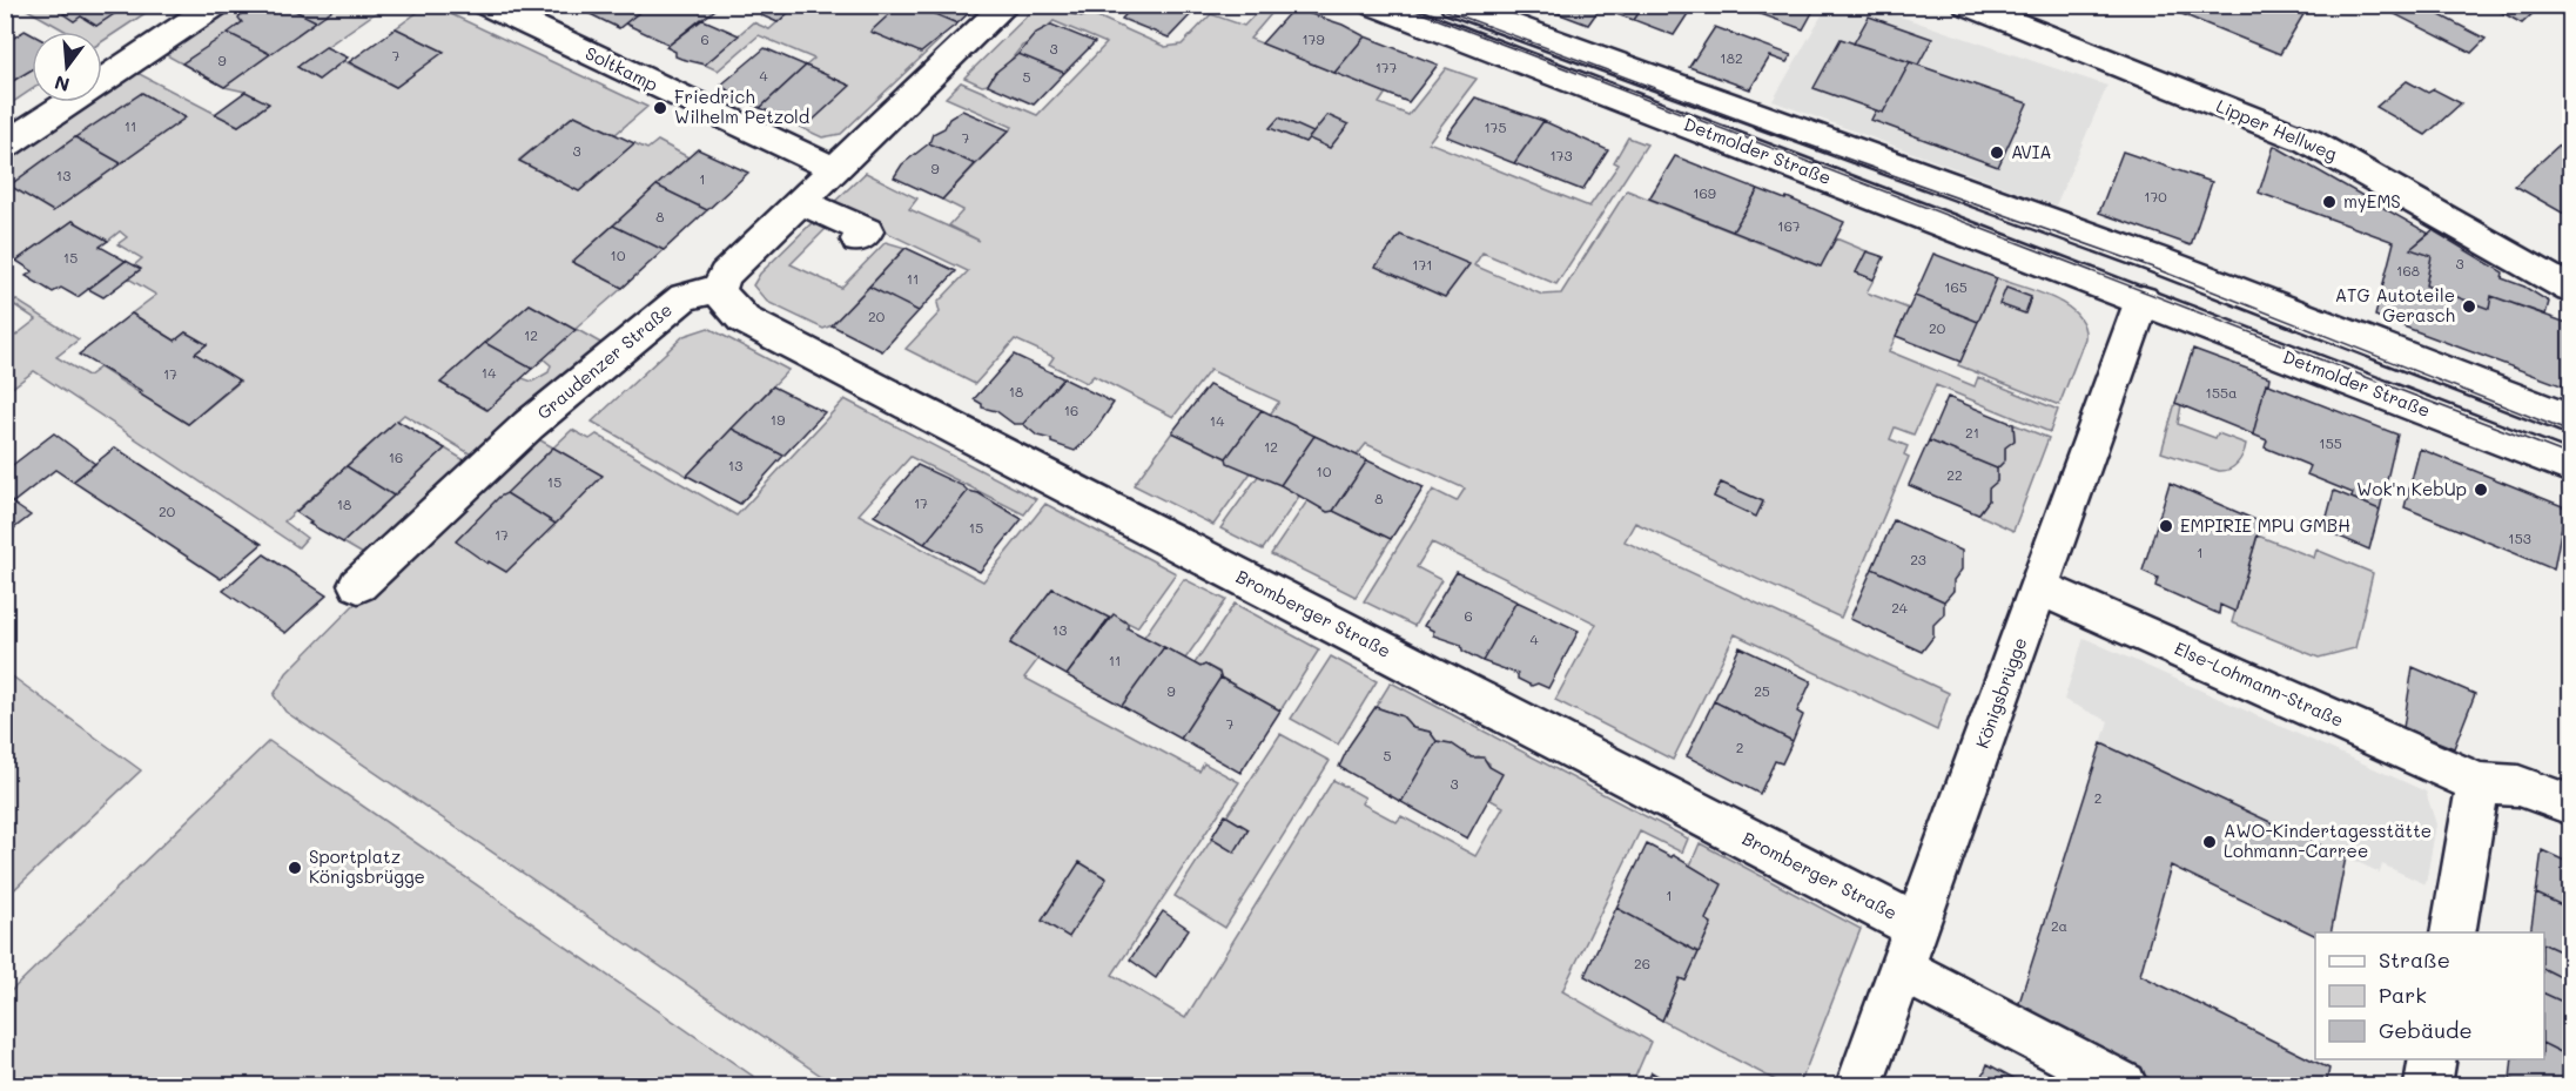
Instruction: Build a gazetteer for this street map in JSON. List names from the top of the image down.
{
  "streets": {
    "street": [
      "Soltkamp",
      "Lipper Hellweg",
      "Detmolder Straße",
      "Graudenzer Straße",
      "Bromberger Straße",
      "Else-Lohmann-Straße",
      "Königsbrügge"
    ]
  },
  "crossings": [
    ["Detmolder Straße", "Königsbrügge"],
    ["Graudenzer Straße", "Bromberger Straße"],
    ["Bromberger Straße", "Königsbrügge"],
    ["Else-Lohmann-Straße", "Königsbrügge"]
  ],
  "places": [
    "Friedrich Wilhelm Petzold",
    "AVIA",
    "myEMS",
    "ATG Autoteile Gerasch",
    "Wok'n KebUp",
    "EMPIRIE MPU GMBH",
    "AWO-Kindertagesstätte Lohmann-Carree",
    "Sportplatz Königsbrügge"
  ],
  "house_numbers": [
    "6",
    "179",
    "3",
    "7",
    "182",
    "9",
    "177",
    "4",
    "5",
    "11",
    "175",
    "7",
    "3",
    "173",
    "9",
    "13",
    "1",
    "169",
    "170",
    "8",
    "167",
    "10",
    "15",
    "3",
    "171",
    "168",
    "11",
    "165",
    "20",
    "20",
    "12",
    "14",
    "17",
    "18",
    "155a",
    "16",
    "19",
    "14",
    "21",
    "155",
    "12",
    "16",
    "13",
    "10",
    "22",
    "15",
    "8",
    "17",
    "18",
    "20",
    "15",
    "17",
    "153",
    "1",
    "23",
    "24",
    "6",
    "13",
    "4",
    "11",
    "9",
    "25",
    "7",
    "2",
    "5",
    "3",
    "2",
    "1",
    "2a",
    "26"
  ],
  "legend": ["Straße", "Park", "Gebäude"],
  "north": "bottom"
}
